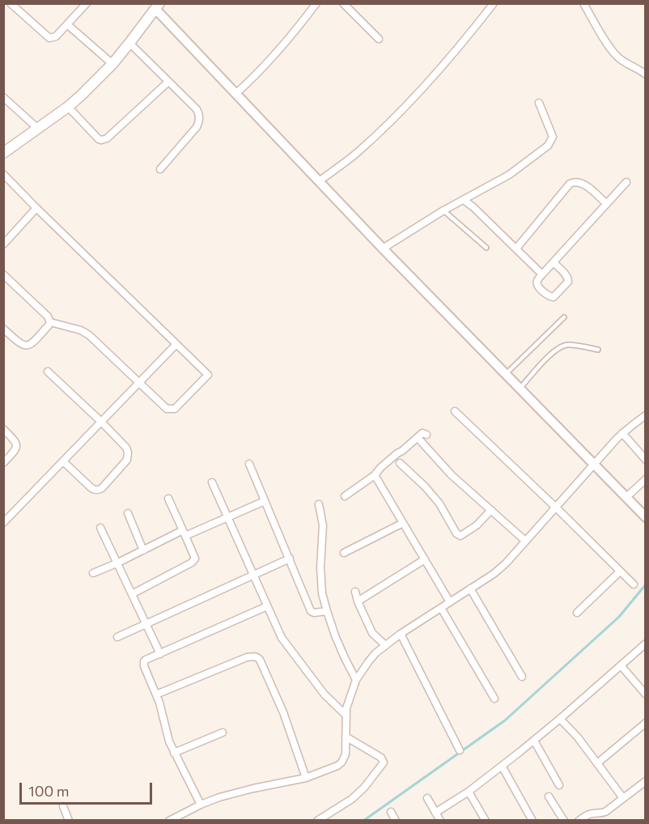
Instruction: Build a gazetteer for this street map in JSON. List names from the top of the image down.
{
  "scale_bar": "100 m"
}
